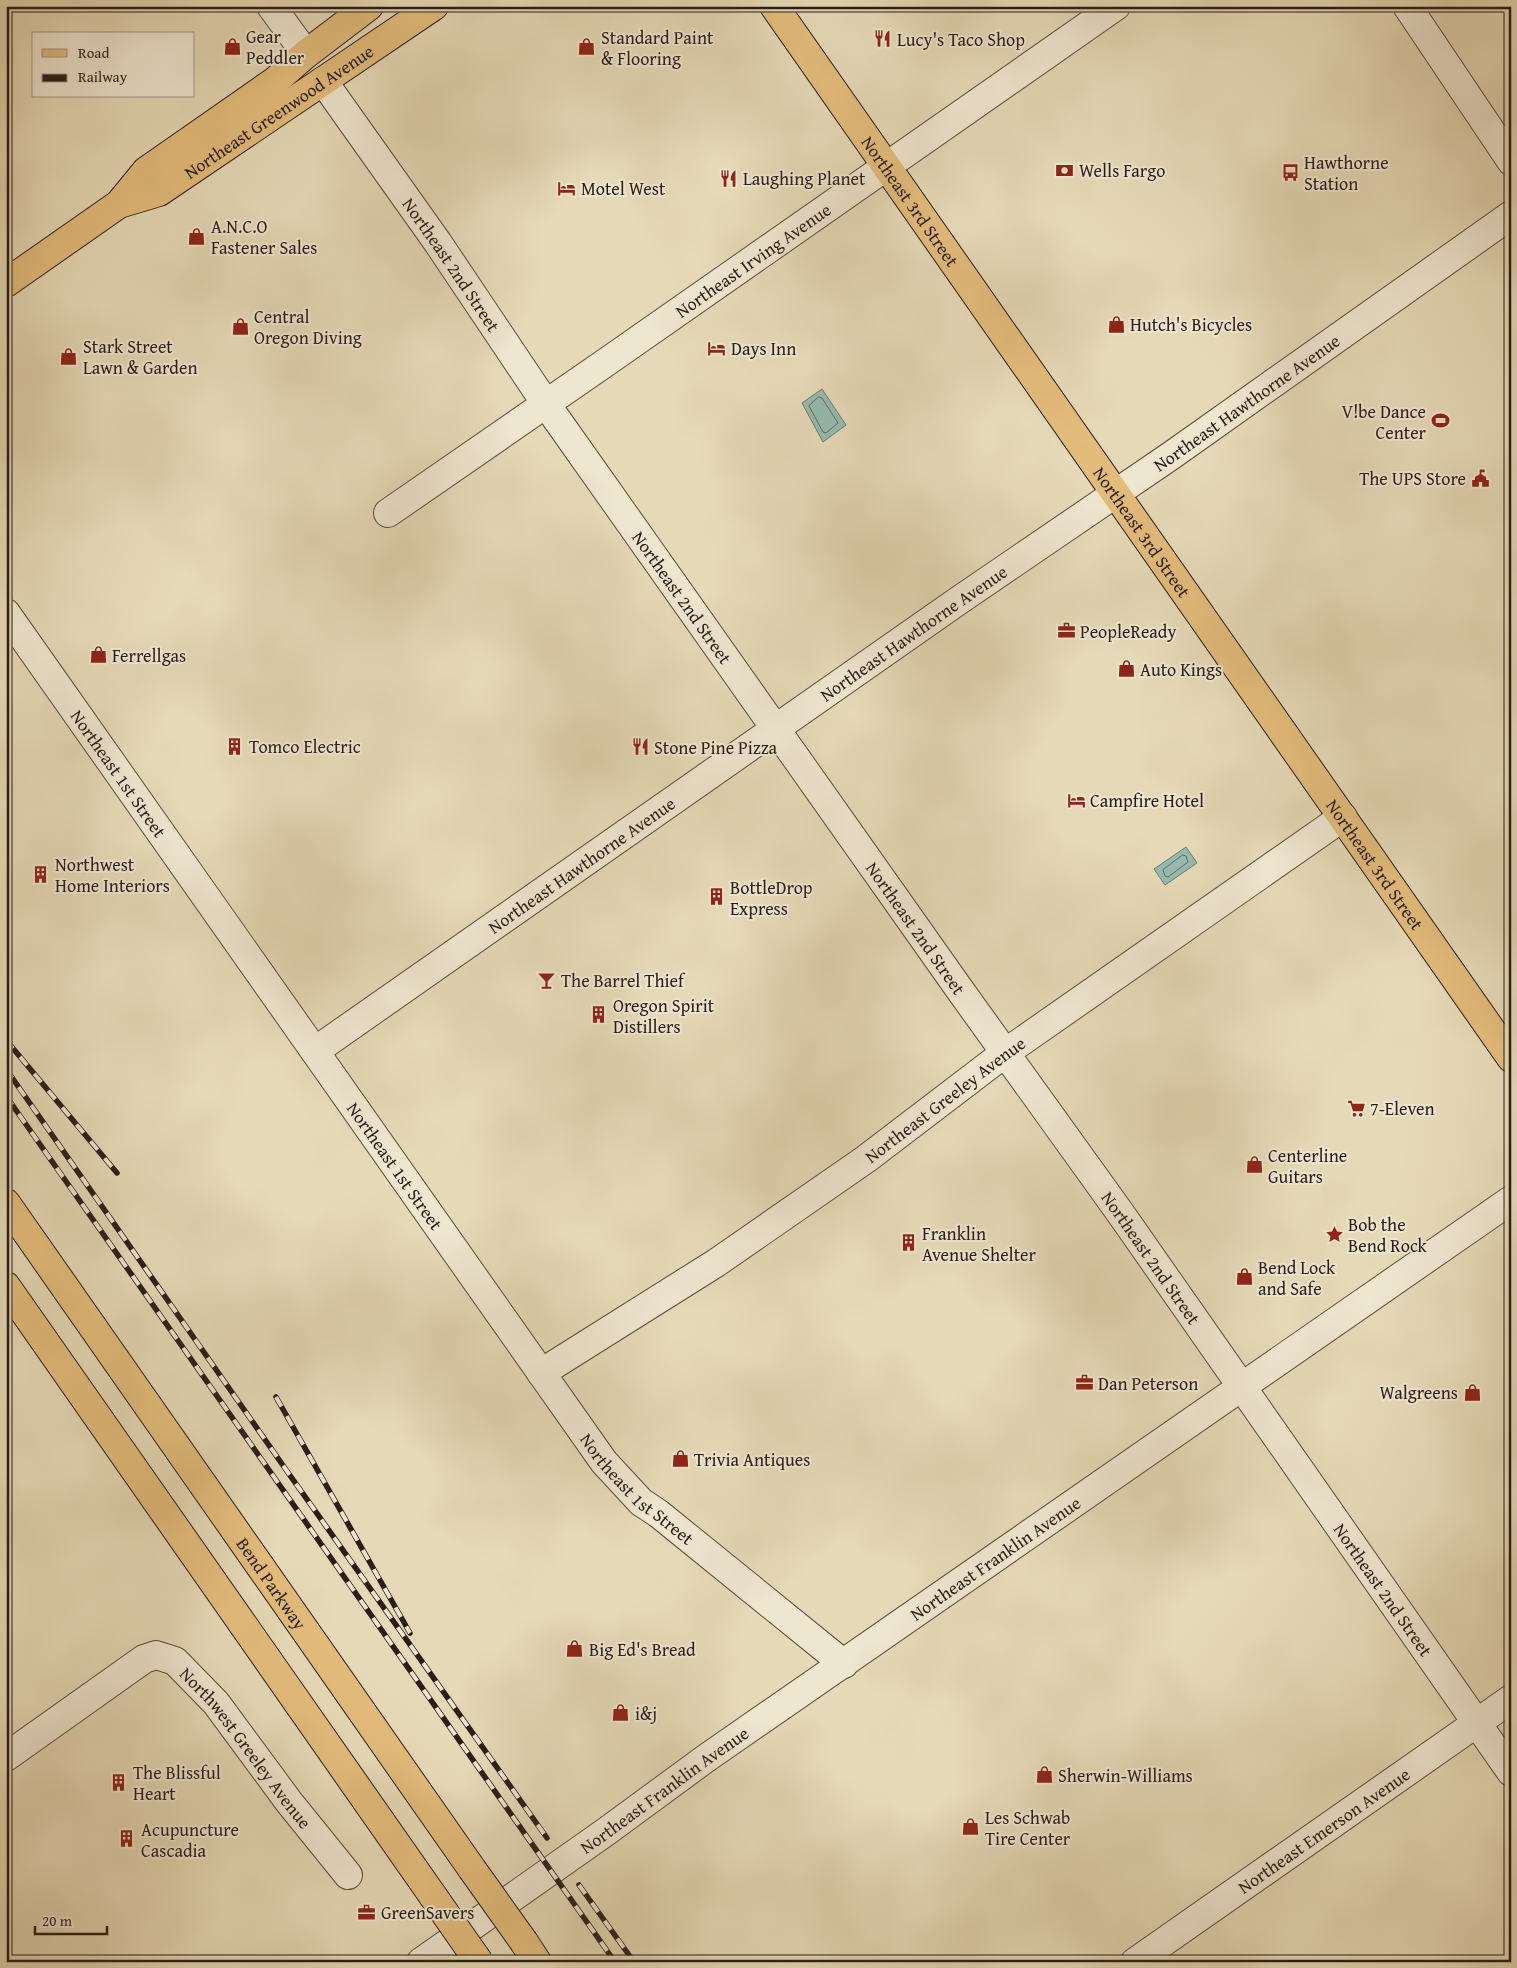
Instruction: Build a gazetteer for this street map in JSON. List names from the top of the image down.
{
  "streets": {
    "main road": ["Northeast Greenwood Avenue", "Northeast 3rd Street", "Bend Parkway"],
    "street": [
      "Northeast Irving Avenue",
      "Northeast 2nd Street",
      "Northeast Hawthorne Avenue",
      "Northeast 1st Street",
      "Northeast Greeley Avenue",
      "Northeast Franklin Avenue",
      "Northwest Greeley Avenue",
      "Northeast Emerson Avenue"
    ]
  },
  "crossings": [
    ["Northeast Greenwood Avenue", "Northeast 2nd Street"],
    ["Northeast 3rd Street", "Northeast Irving Avenue"],
    ["Northeast 3rd Street", "Northeast Hawthorne Avenue"],
    ["Northeast 3rd Street", "Northeast Greeley Avenue"],
    ["Northeast Irving Avenue", "Northeast 2nd Street"],
    ["Northeast 2nd Street", "Northeast Hawthorne Avenue"],
    ["Northeast 2nd Street", "Northeast Greeley Avenue"],
    ["Northeast 2nd Street", "Northeast Franklin Avenue"],
    ["Northeast 2nd Street", "Northeast Emerson Avenue"],
    ["Northeast Hawthorne Avenue", "Northeast 1st Street"],
    ["Northeast 1st Street", "Northeast Greeley Avenue"],
    ["Northeast 1st Street", "Northeast Franklin Avenue"]
  ],
  "places": {
    "restaurant": ["Lucy's Taco Shop", "Laughing Planet", "Stone Pine Pizza"],
    "shop": [
      "Gear Peddler",
      "Standard Paint & Flooring",
      "A.N.C.O Fastener Sales",
      "Hutch's Bicycles",
      "Central Oregon Diving",
      "Stark Street Lawn & Garden",
      "Ferrellgas",
      "Auto Kings",
      "Centerline Guitars",
      "Bend Lock and Safe",
      "Walgreens",
      "Trivia Antiques",
      "Big Ed's Bread",
      "i&j",
      "Sherwin-Williams",
      "Les Schwab Tire Center"
    ],
    "bank": ["Wells Fargo"],
    "bus stop": ["Hawthorne Station"],
    "hotel": ["Motel West", "Days Inn", "Campfire Hotel"],
    "sports": ["V!be Dance Center"],
    "public building": ["The UPS Store"],
    "office": ["PeopleReady", "Dan Peterson", "GreenSavers"],
    "building": [
      "Tomco Electric",
      "Northwest Home Interiors",
      "BottleDrop Express",
      "Oregon Spirit Distillers",
      "Franklin Avenue Shelter",
      "The Blissful Heart",
      "Acupuncture Cascadia"
    ],
    "bar": ["The Barrel Thief"],
    "supermarket": ["7-Eleven"],
    "place": ["Bob the Bend Rock"]
  },
  "legend": ["Road", "Railway"],
  "scale_bar": "20 m"
}
